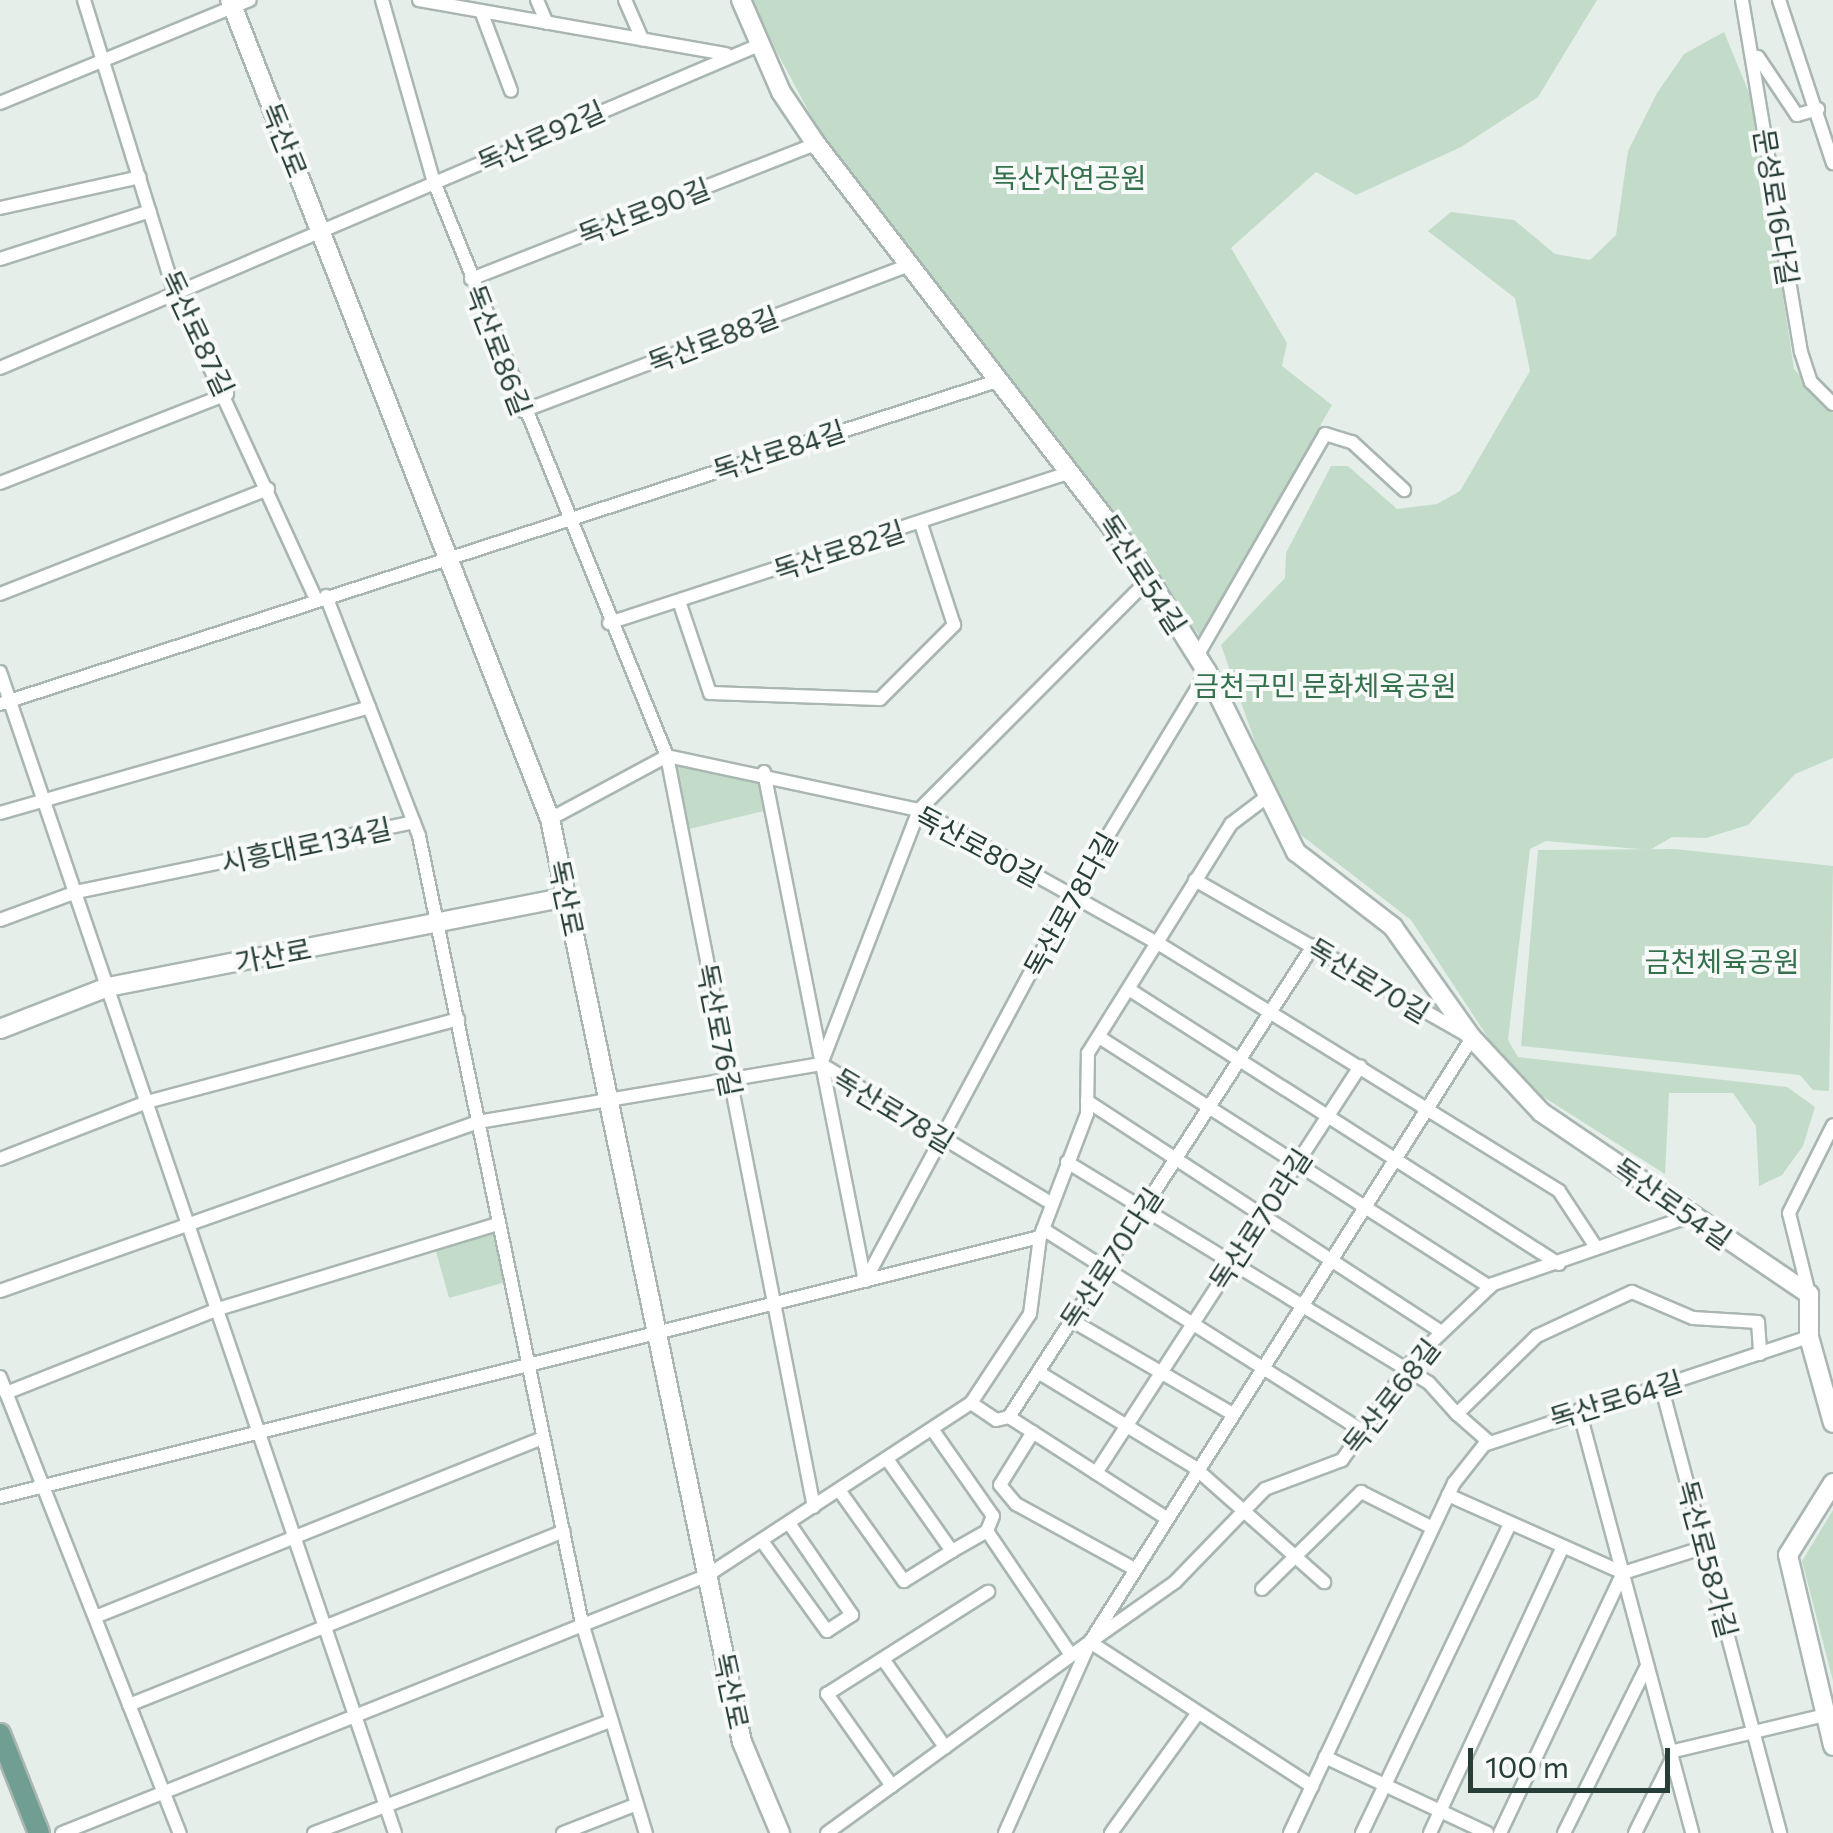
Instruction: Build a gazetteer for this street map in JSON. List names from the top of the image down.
{
  "streets": {
    "main road": ["독산로", "독산로54길", "가산로"],
    "street": [
      "독산로92길",
      "문성로16다길",
      "독산로90길",
      "독산로87길",
      "독산로88길",
      "독산로86길",
      "독산로84길",
      "독산로82길",
      "시흥대로134길",
      "독산로80길",
      "독산로78다길",
      "독산로70길",
      "독산로76길",
      "독산로78길",
      "독산로70라길",
      "독산로70다길",
      "독산로68길",
      "독산로64길",
      "독산로58가길"
    ]
  },
  "crossings": [
    ["독산로92길", "독산로"],
    ["독산로92길", "독산로87길"],
    ["독산로92길", "독산로86길"],
    ["독산로92길", "독산로54길"],
    ["독산로", "독산로84길"],
    ["독산로", "가산로"],
    ["독산로", "독산로78길"],
    ["독산로90길", "독산로86길"],
    ["독산로90길", "독산로54길"],
    ["독산로87길", "독산로84길"],
    ["독산로87길", "시흥대로134길"],
    ["독산로88길", "독산로86길"],
    ["독산로88길", "독산로54길"],
    ["독산로86길", "독산로84길"],
    ["독산로84길", "독산로54길"],
    ["독산로84길", "시흥대로134길"],
    ["독산로82길", "독산로54길"],
    ["독산로54길", "독산로78다길"],
    ["독산로54길", "독산로70길"],
    ["독산로54길", "독산로68길"],
    ["독산로80길", "독산로78다길"],
    ["독산로80길", "독산로76길"],
    ["독산로80길", "독산로70다길"],
    ["독산로78다길", "독산로78길"],
    ["독산로70길", "독산로70다길"],
    ["독산로76길", "독산로78길"],
    ["독산로64길", "독산로58가길"]
  ],
  "parks": ["독산자연공원", "금천구민 문화체육공원", "금천체육공원"],
  "scale_bar": "100 m"
}
